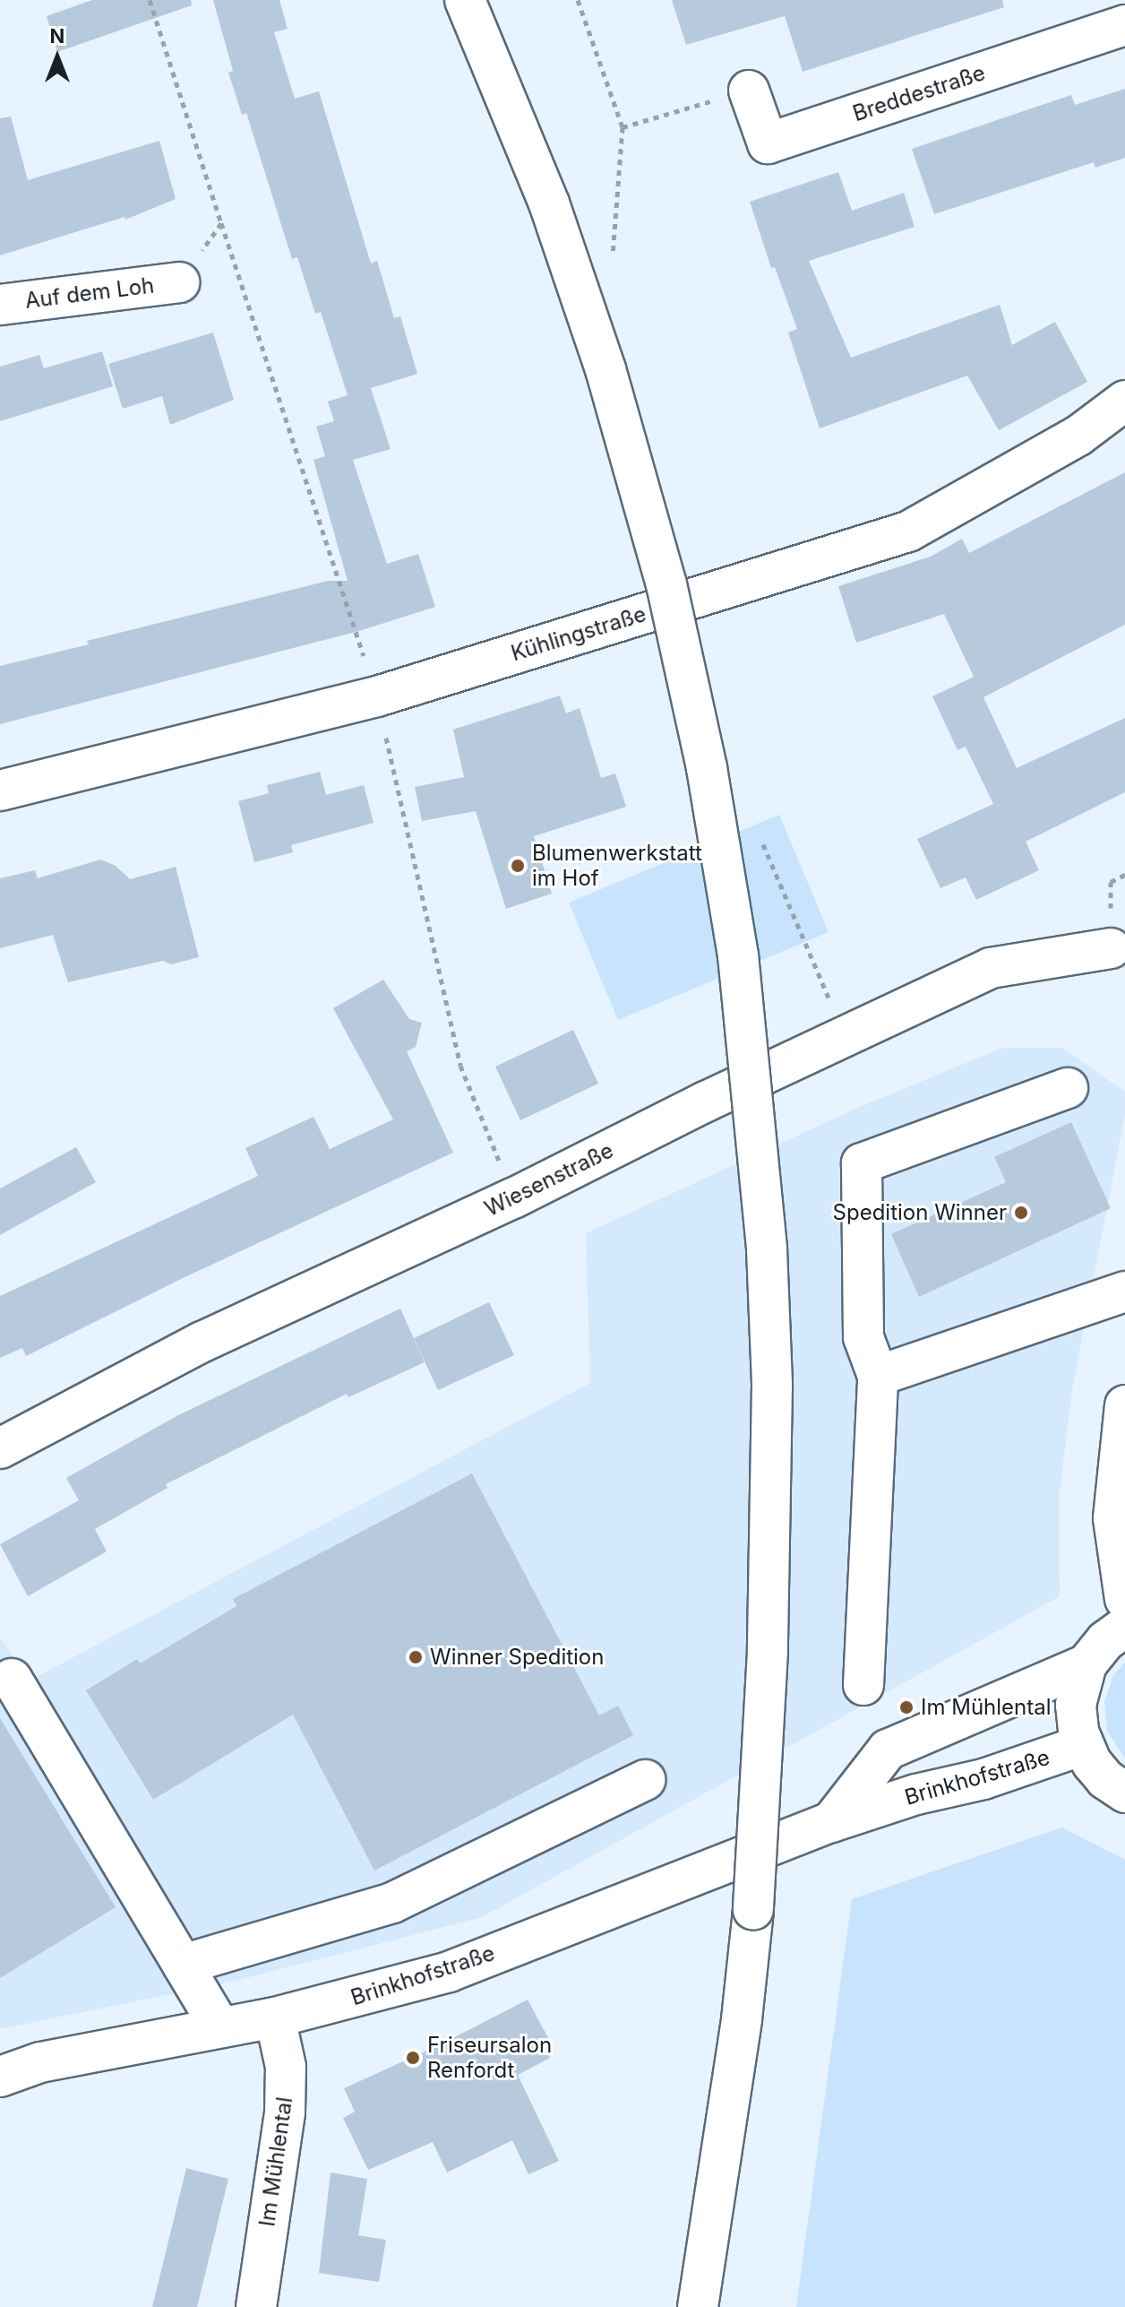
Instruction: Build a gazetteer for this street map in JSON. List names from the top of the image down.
{
  "streets": {
    "main road": [
      "Breddestraße",
      "Auf dem Loh",
      "Kühlingstraße",
      "Wiesenstraße",
      "Brinkhofstraße",
      "Im Mühlental"
    ]
  },
  "crossings": [
    ["Brinkhofstraße", "Im Mühlental"]
  ],
  "places": [
    "Blumenwerkstatt im Hof",
    "Spedition Winner",
    "Winner Spedition",
    "Im Mühlental",
    "Friseursalon Renfordt"
  ],
  "north": "top"
}
